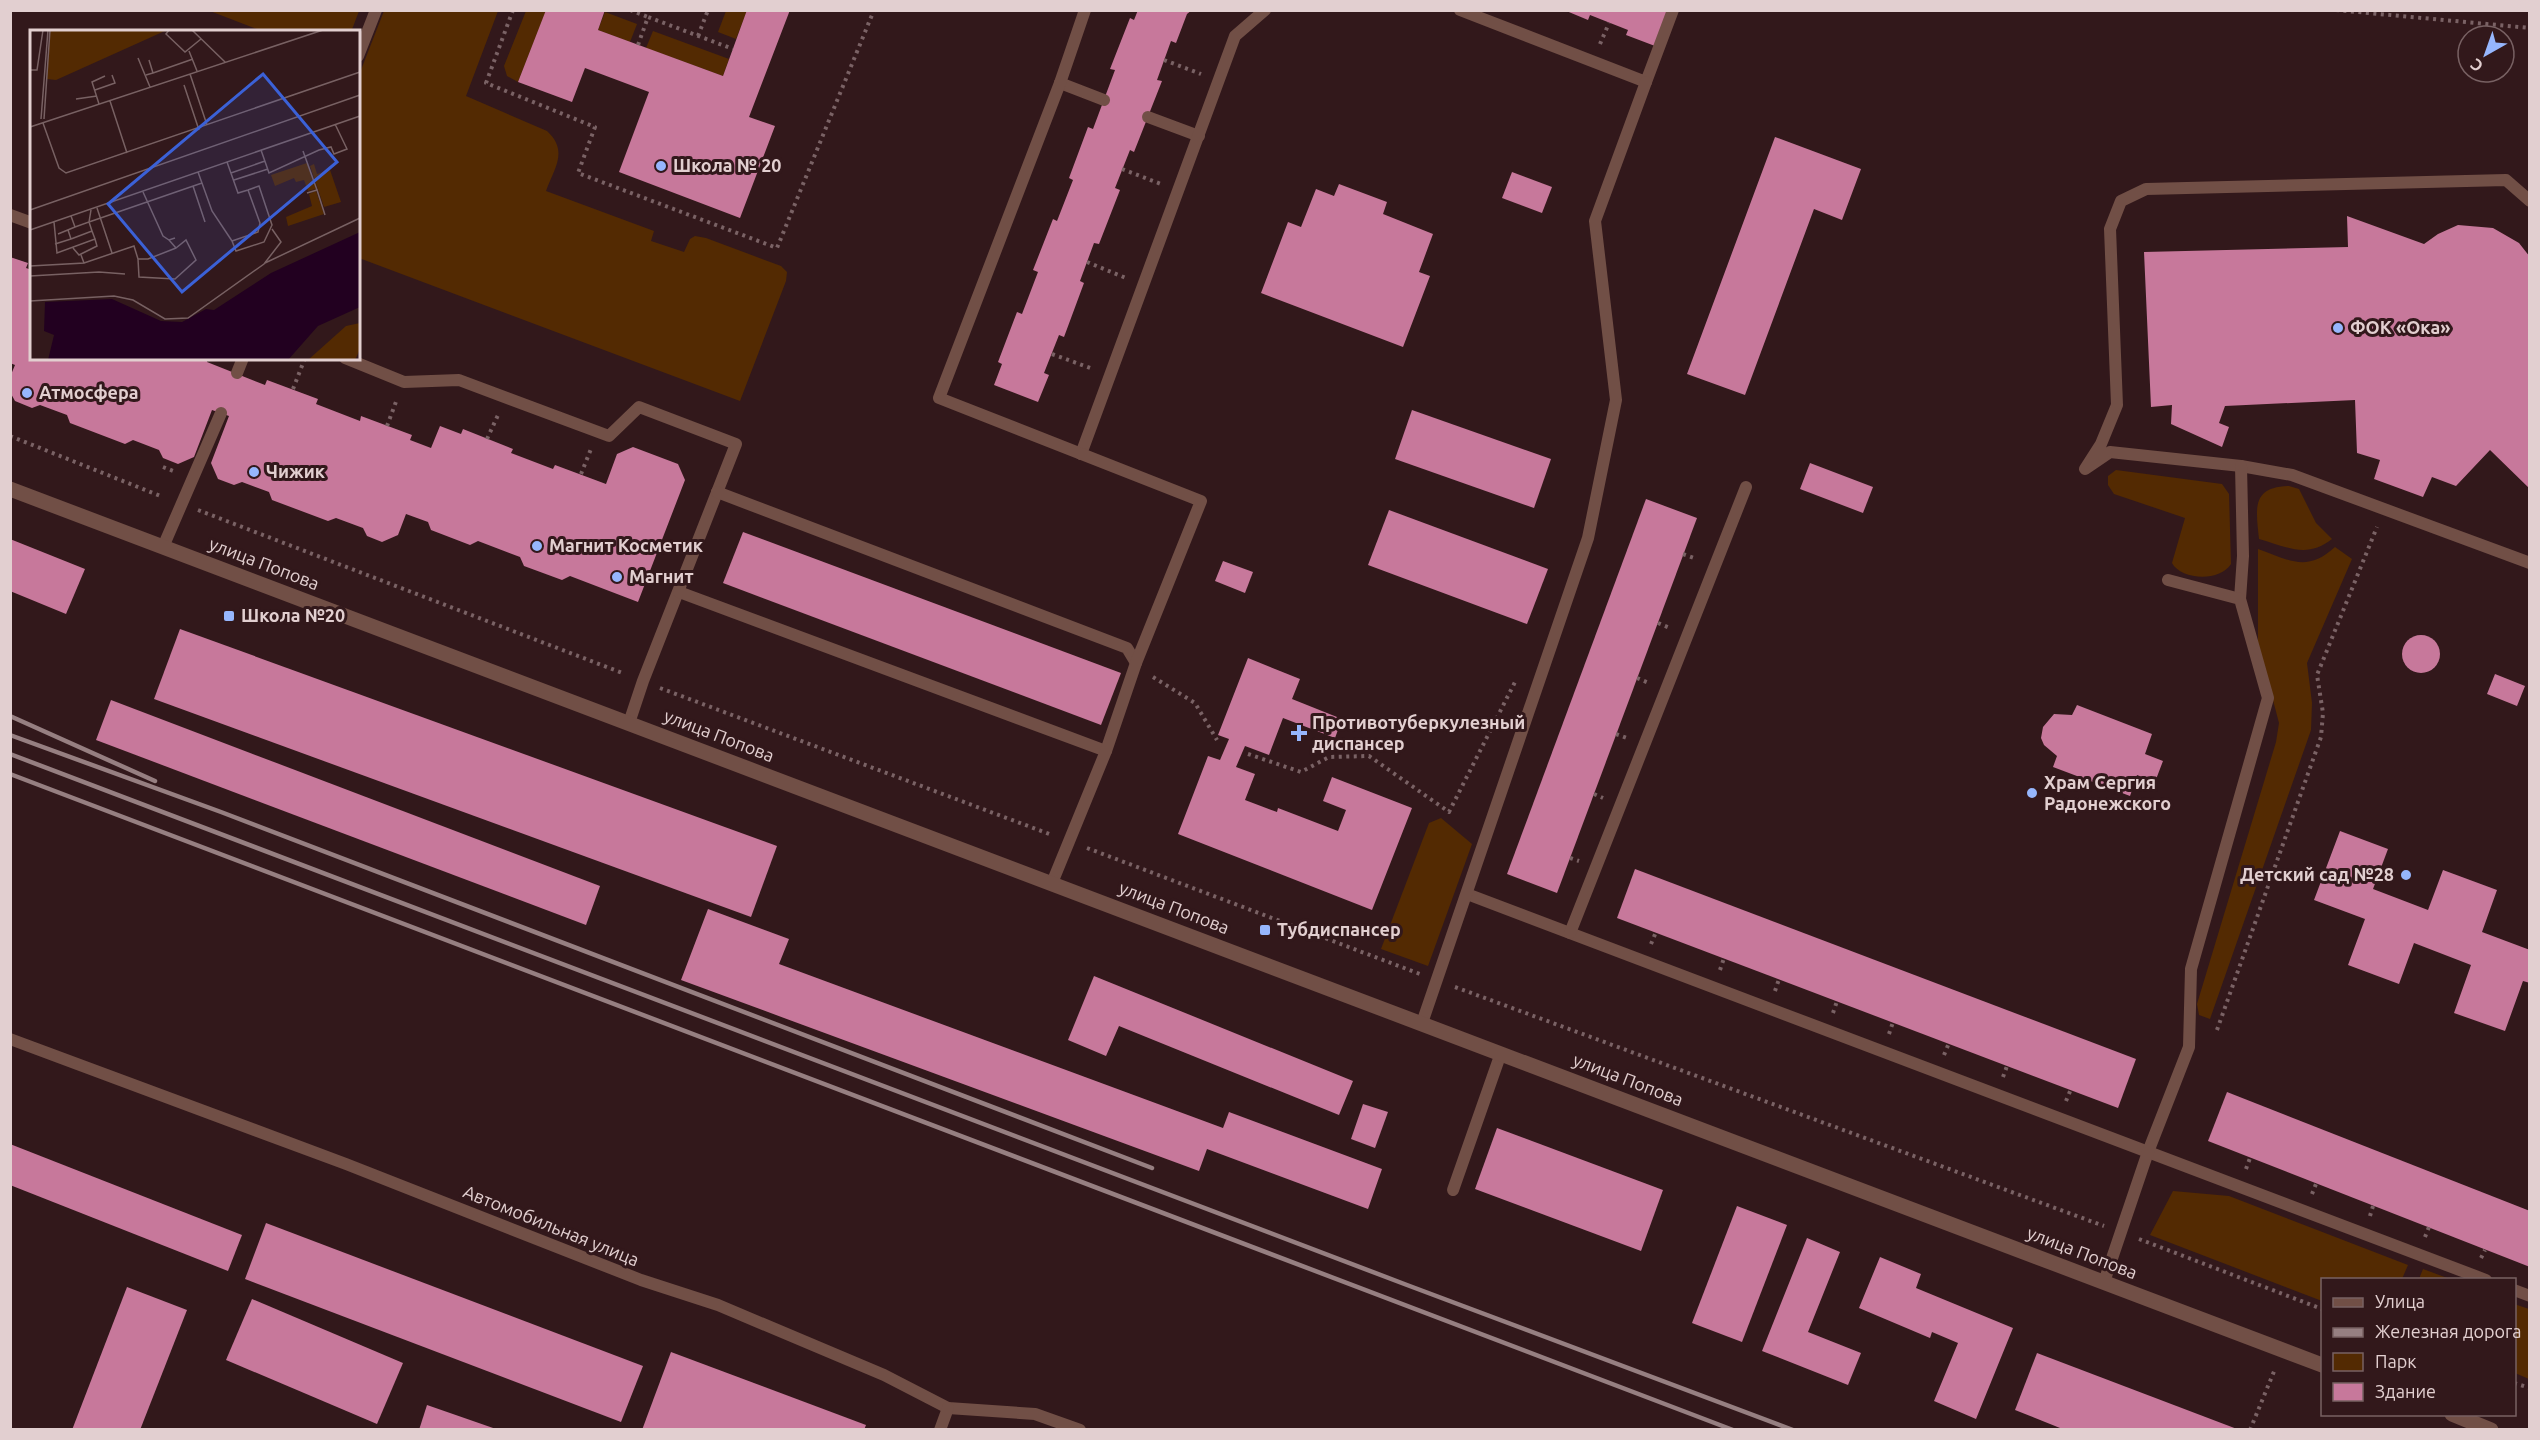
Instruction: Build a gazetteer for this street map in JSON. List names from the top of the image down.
{
  "streets": {
    "street": ["улица Попова"],
    "lane": ["Автомобильная улица"]
  },
  "places": {
    "other": [
      "Школа № 20",
      "ФОК «Ока»",
      "Атмосфера",
      "Чижик",
      "Магнит Косметик",
      "Магнит",
      "Храм Сергия Радонежского",
      "Детский сад №28"
    ],
    "transit": ["Школа №20", "Тубдиспансер"],
    "health": ["Противотуберкулезный диспансер"]
  },
  "legend": [
    "Улица",
    "Железная дорога",
    "Парк",
    "Здание"
  ],
  "north": "bottom left"
}
